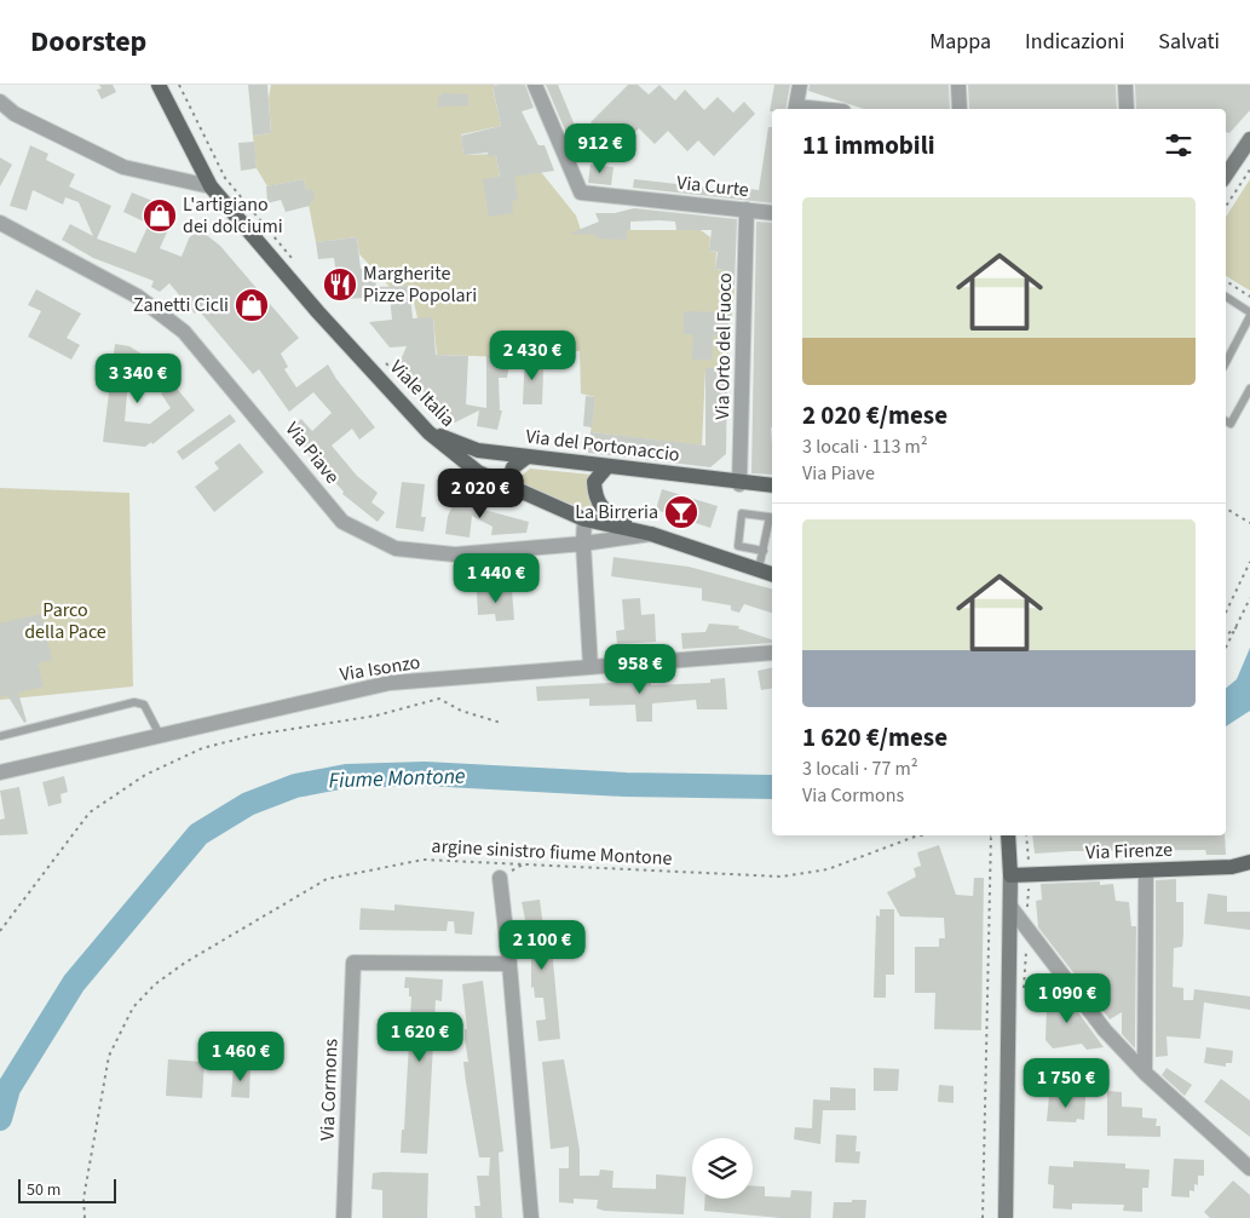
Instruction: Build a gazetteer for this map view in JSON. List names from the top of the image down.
{
  "streets": {
    "main road": ["Viale Italia", "Via del Portonaccio", "Via Firenze"],
    "street": [
      "Via Curte",
      "Via Orto del Fuoco",
      "Via Piave",
      "Via Isonzo",
      "Via Cormons"
    ],
    "path": ["argine sinistro fiume Montone"]
  },
  "crossings": [
    ["Via Curte", "Via Orto del Fuoco"],
    ["Via Orto del Fuoco", "Via del Portonaccio"],
    ["Viale Italia", "Via del Portonaccio"],
    ["Viale Italia", "Via Piave"]
  ],
  "water": ["Fiume Montone"],
  "parks": ["Parco della Pace"],
  "places": {
    "shop": ["L'artigiano dei dolciumi", "Zanetti Cicli"],
    "restaurant": ["Margherite Pizze Popolari"],
    "bar": ["La Birreria"]
  },
  "scale_bar": "50 m",
  "page": {
    "header": "Doorstep",
    "nav": ["Mappa", "Indicazioni", "Salvati"],
    "heading": "11 immobili",
    "price": [
      "912 €",
      "2 430 €",
      "3 340 €",
      "2 020 €",
      "1 440 €",
      "958 €",
      "2 100 €",
      "1 090 €",
      "1 620 €",
      "1 460 €",
      "1 750 €"
    ],
    "list": [
      {
        "name": "2 020 €/mese",
        "note": "3 locali · 113 m² · Via Piave"
      },
      {
        "name": "1 620 €/mese",
        "note": "3 locali · 77 m² · Via Cormons"
      }
    ],
    "scale": "50 m"
  }
}
